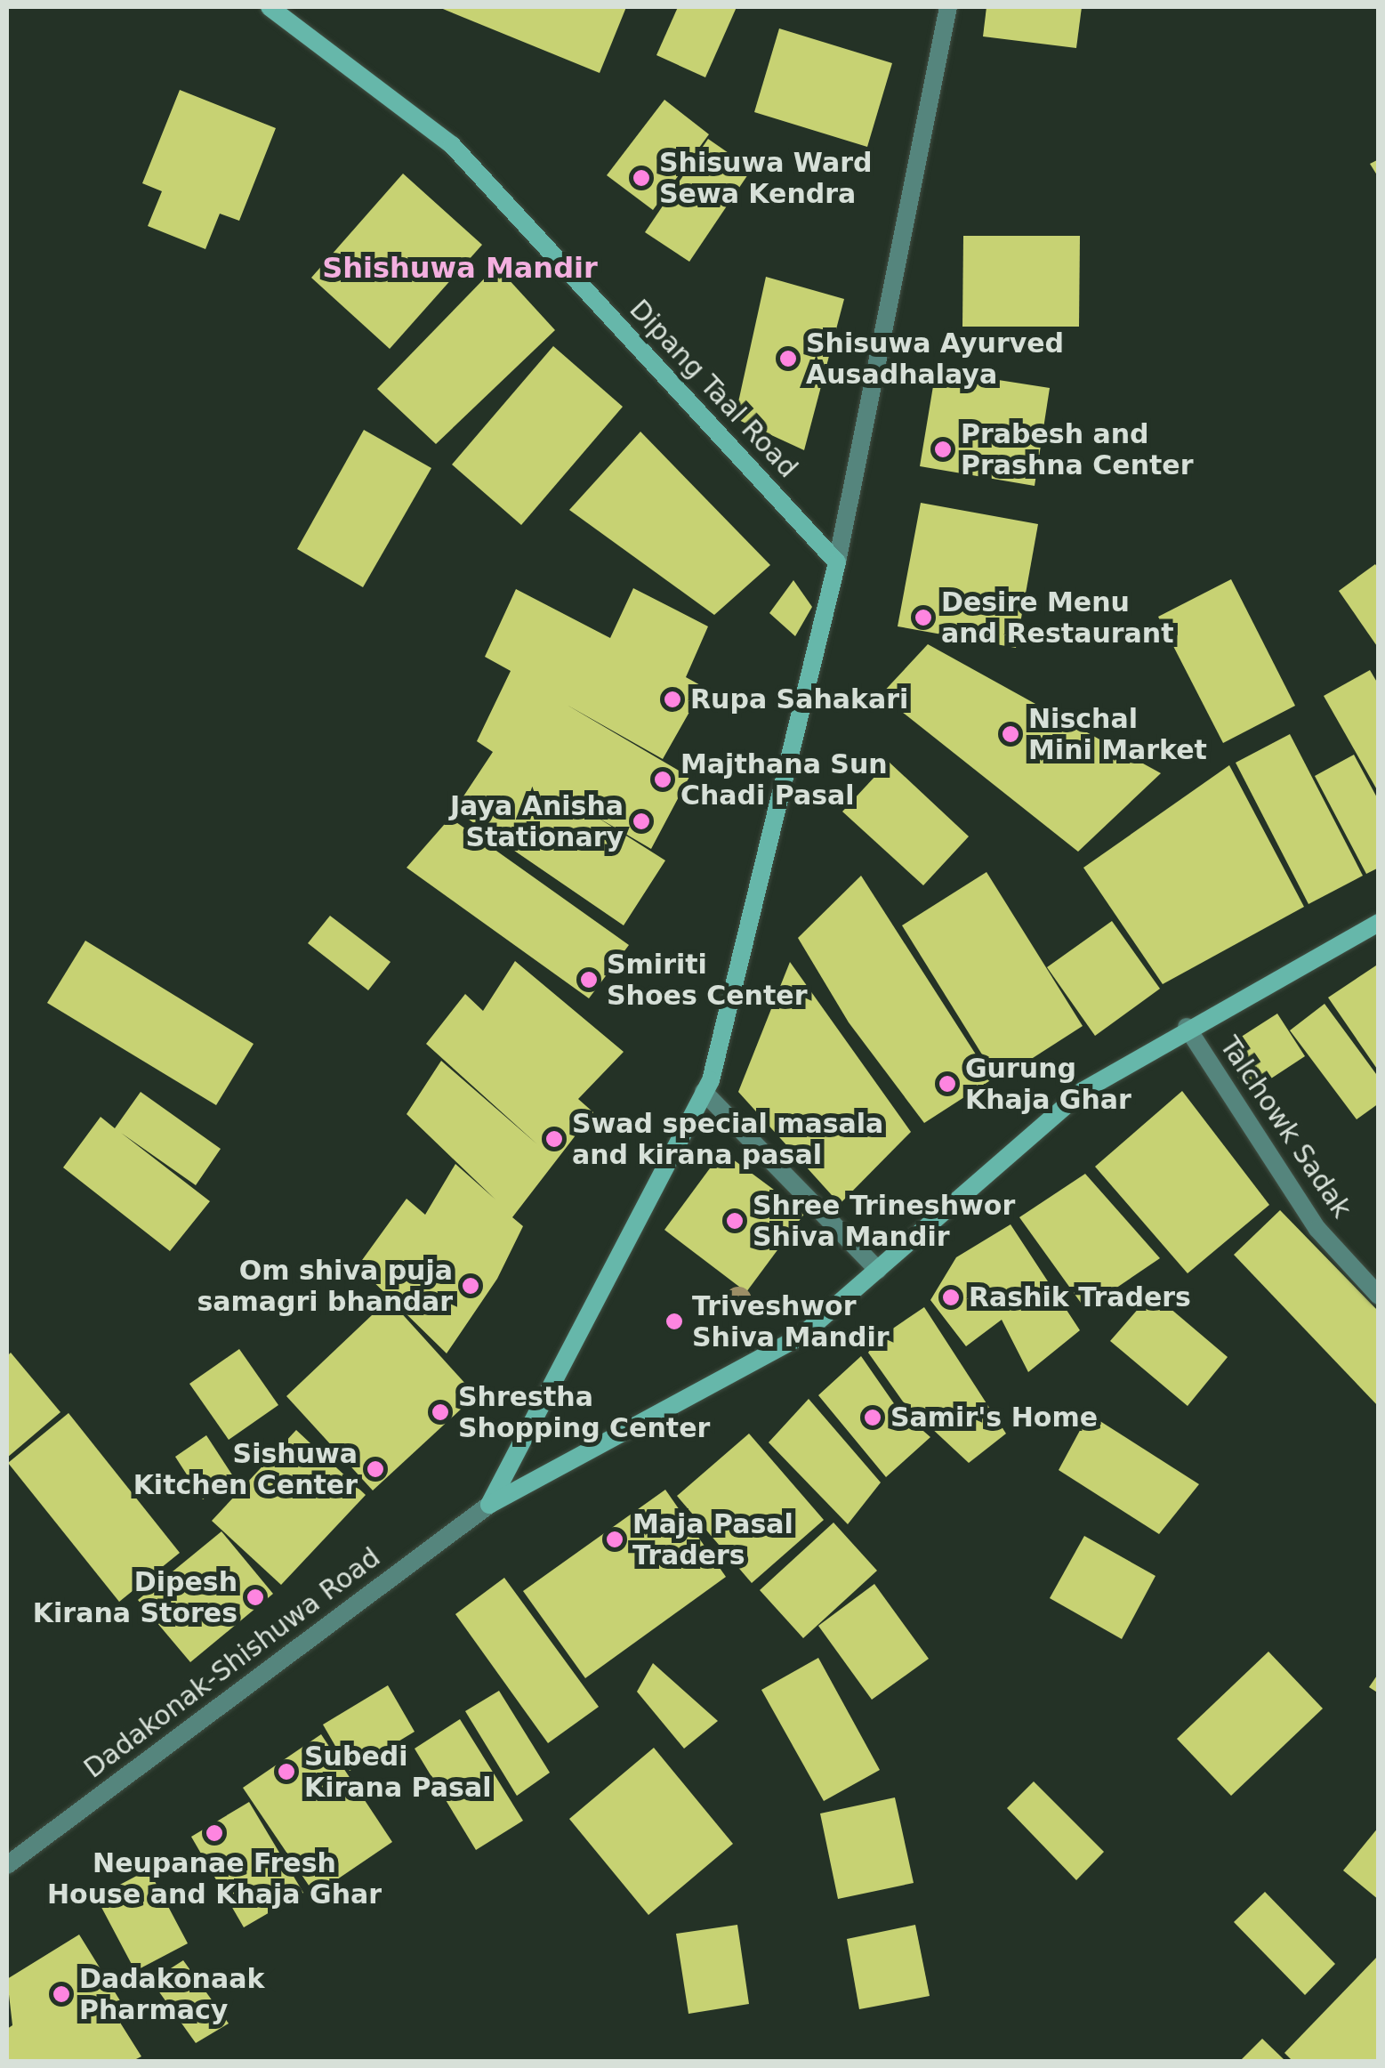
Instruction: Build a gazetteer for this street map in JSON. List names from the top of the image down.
{
  "streets": {
    "main road": ["Dipang Taal Road"],
    "street": ["Talchowk Sadak", "Dadakonak-Shishuwa Road"]
  },
  "districts": ["Shishuwa Mandir"],
  "places": [
    "Shisuwa Ward Sewa Kendra",
    "Shisuwa Ayurved Ausadhalaya",
    "Prabesh and Prashna Center",
    "Desire Menu and Restaurant",
    "Rupa Sahakari",
    "Nischal Mini Market",
    "Majthana Sun Chadi Pasal",
    "Jaya Anisha Stationary",
    "Smiriti Shoes Center",
    "Gurung Khaja Ghar",
    "Swad special masala and kirana pasal",
    "Shree Trineshwor Shiva Mandir",
    "Om shiva puja samagri bhandar",
    "Rashik Traders",
    "Triveshwor Shiva Mandir",
    "Shrestha Shopping Center",
    "Samir's Home",
    "Sishuwa Kitchen Center",
    "Maja Pasal Traders",
    "Dipesh Kirana Stores",
    "Subedi Kirana Pasal",
    "Neupanae Fresh House and Khaja Ghar",
    "Dadakonaak Pharmacy"
  ]
}
